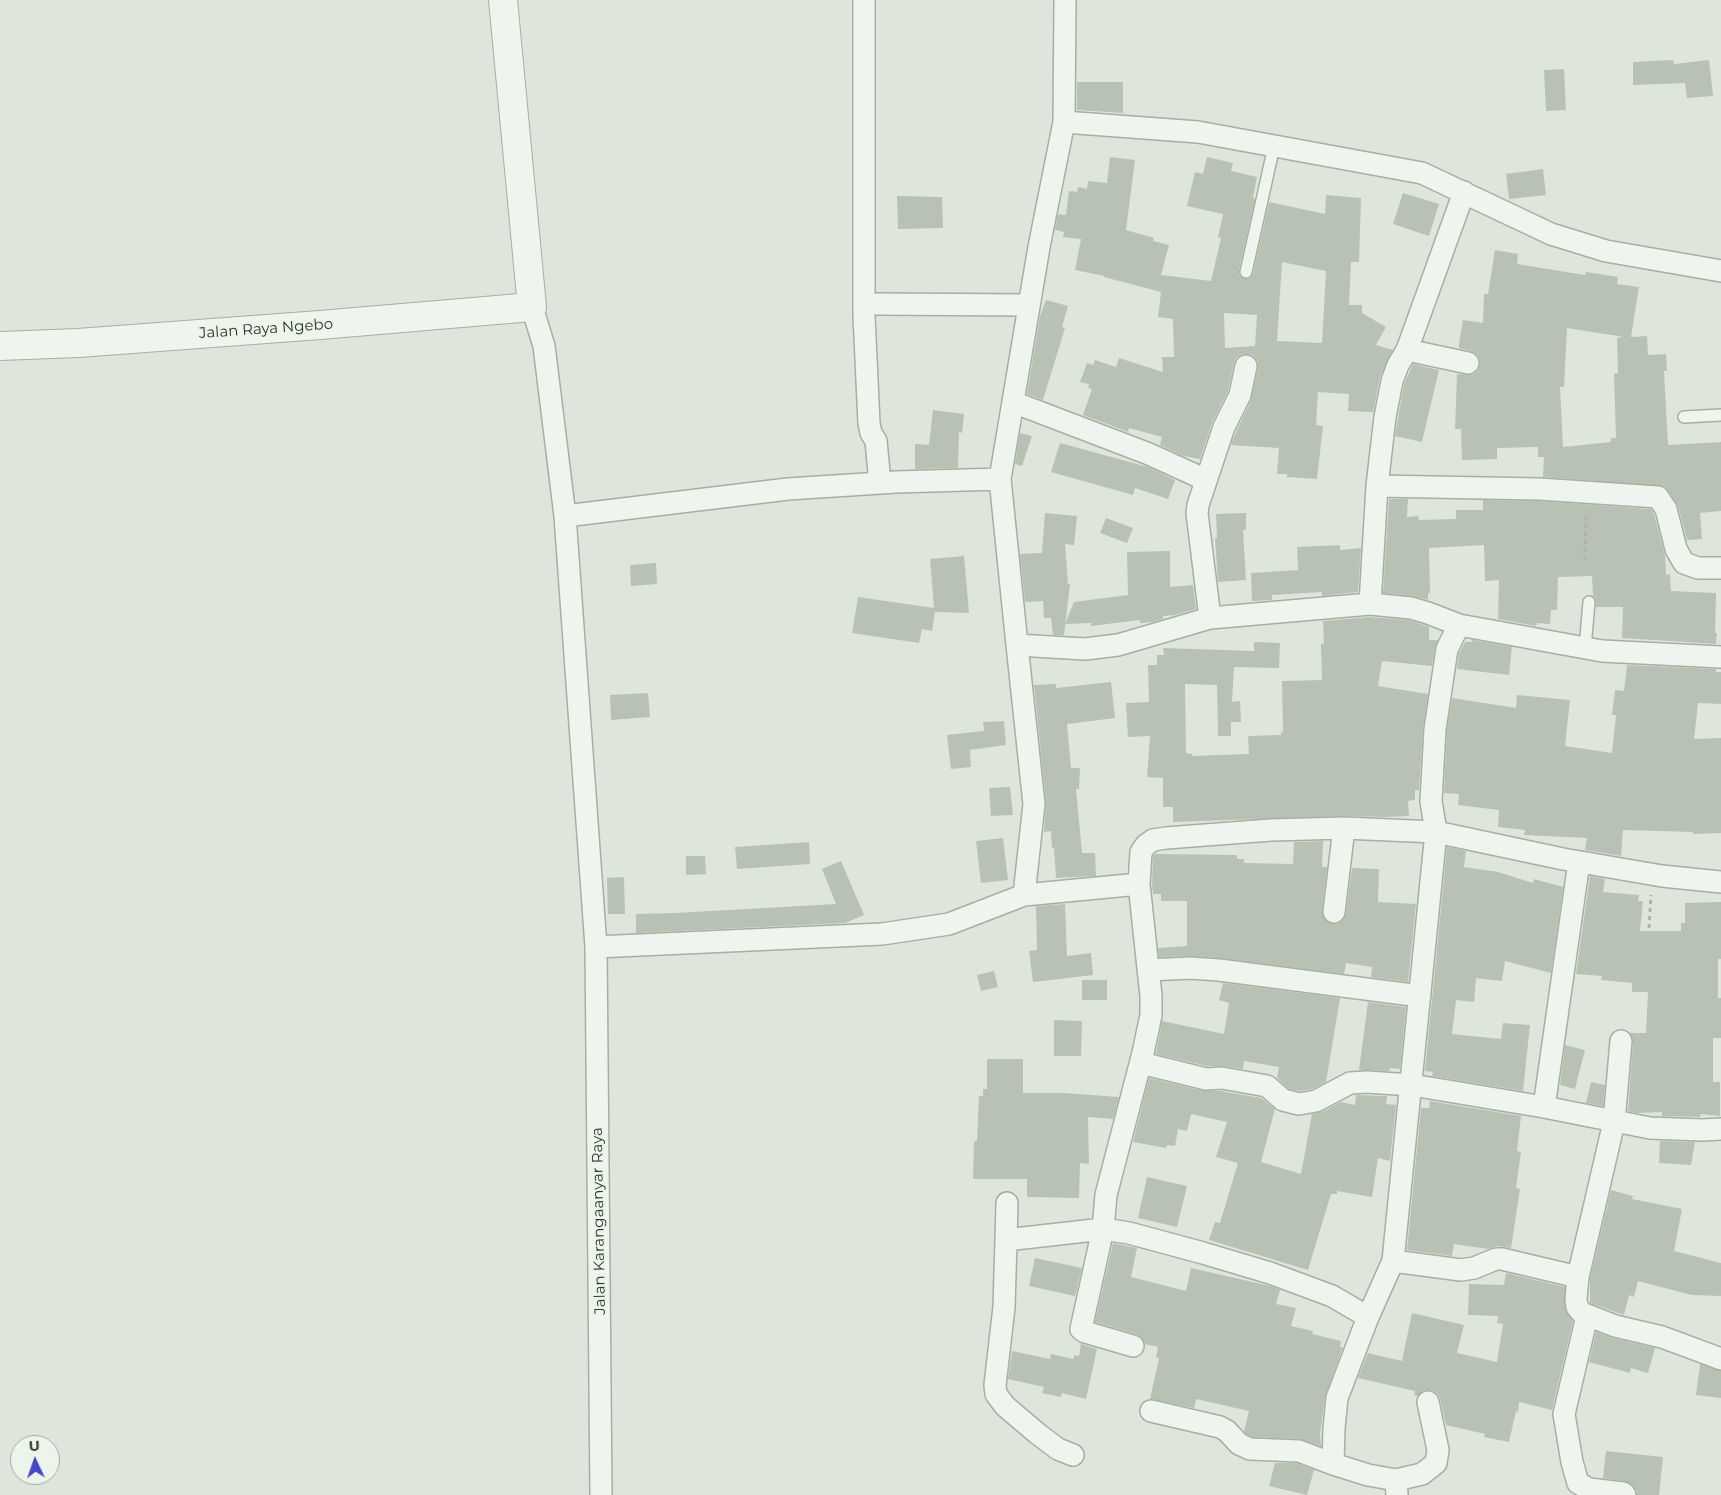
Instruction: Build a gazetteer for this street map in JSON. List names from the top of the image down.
{
  "streets": {
    "street": ["Jalan Raya Ngebo", "Jalan Karangaanyar Raya"]
  },
  "crossings": [
    ["Jalan Raya Ngebo", "Jalan Karangaanyar Raya"]
  ],
  "north": "top"
}
